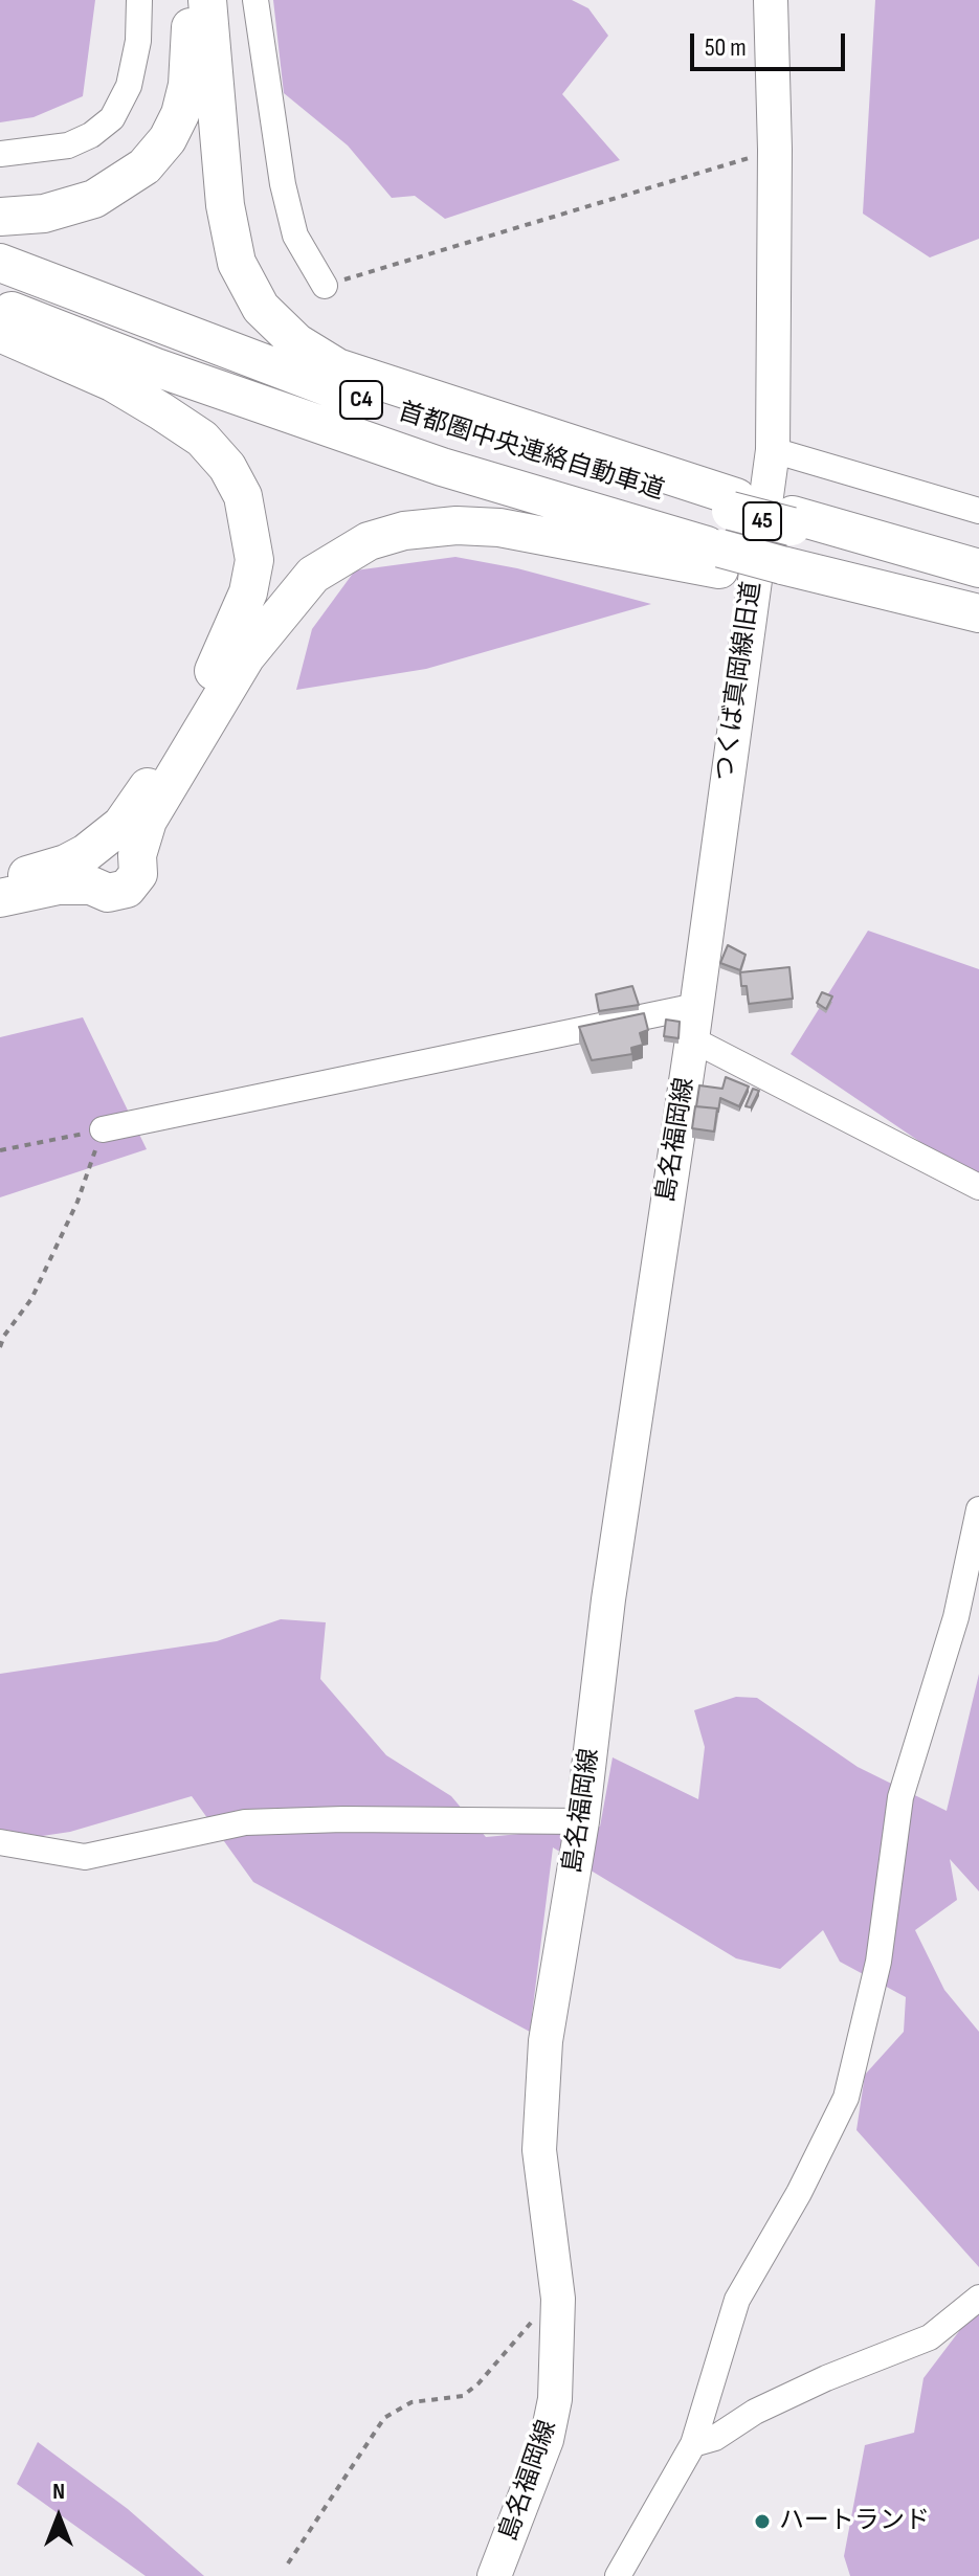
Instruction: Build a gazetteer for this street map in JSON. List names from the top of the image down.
{
  "streets": {
    "highway": ["C4", "首都圏中央連絡自動車道"],
    "main road": ["45", "つくば真岡線旧道", "島名福岡線"]
  },
  "crossings": [
    ["つくば真岡線旧道", "島名福岡線"]
  ],
  "places": ["ハートランド"],
  "scale_bar": "50 m",
  "north": "top"
}
